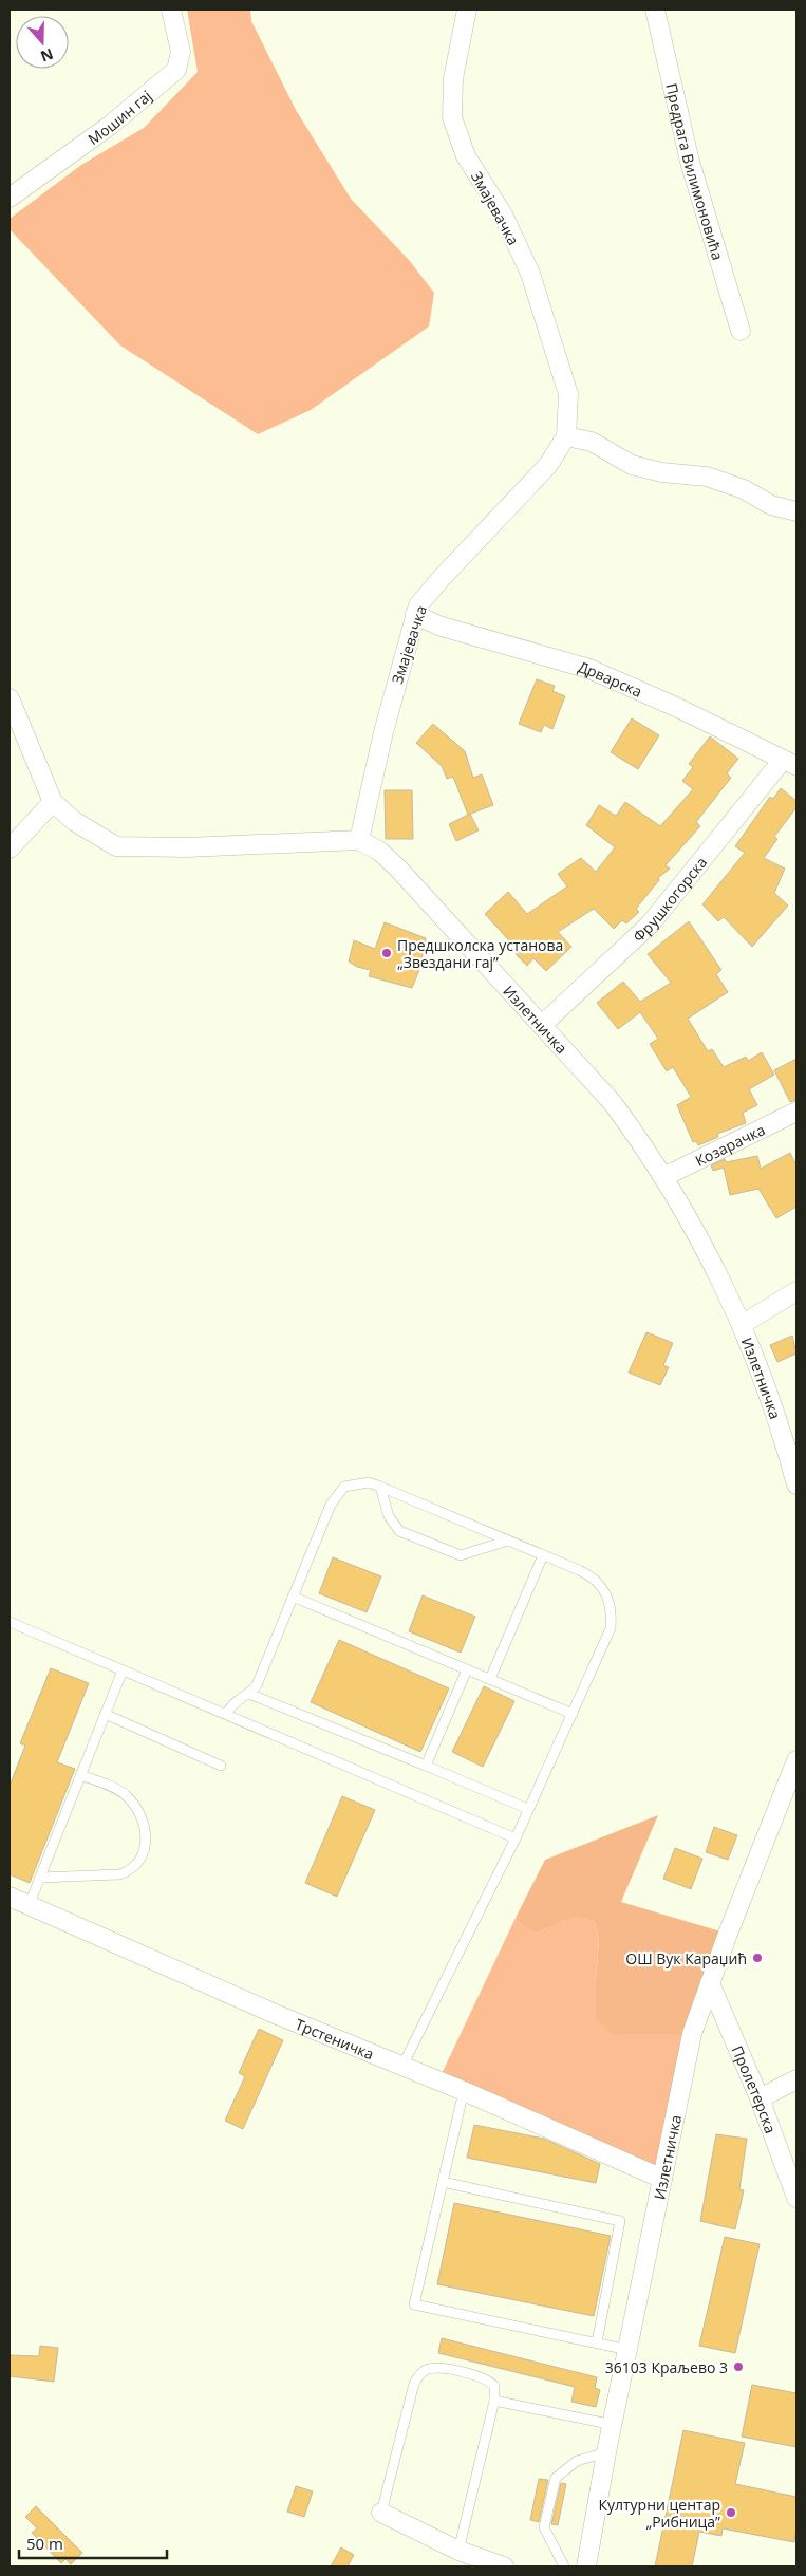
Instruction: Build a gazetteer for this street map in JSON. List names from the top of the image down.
{
  "streets": {
    "street": [
      "Мошин гај",
      "Предрага Вилимоновића",
      "Змајевачка",
      "Дрварска",
      "Фрушкогорска",
      "Излетничка",
      "Козарачка",
      "Трстеничка",
      "Пролетерска"
    ]
  },
  "crossings": [
    ["Змајевачка", "Дрварска"],
    ["Змајевачка", "Излетничка"],
    ["Дрварска", "Фрушкогорска"],
    ["Фрушкогорска", "Излетничка"],
    ["Излетничка", "Козарачка"],
    ["Излетничка", "Трстеничка"],
    ["Излетничка", "Пролетерска"]
  ],
  "places": [
    "Предшколска установа „Звездани гај”",
    "ОШ Вук Караџић",
    "36103 Краљево 3",
    "Културни центар „Рибница”"
  ],
  "scale_bar": "50 m",
  "north": "bottom"
}
